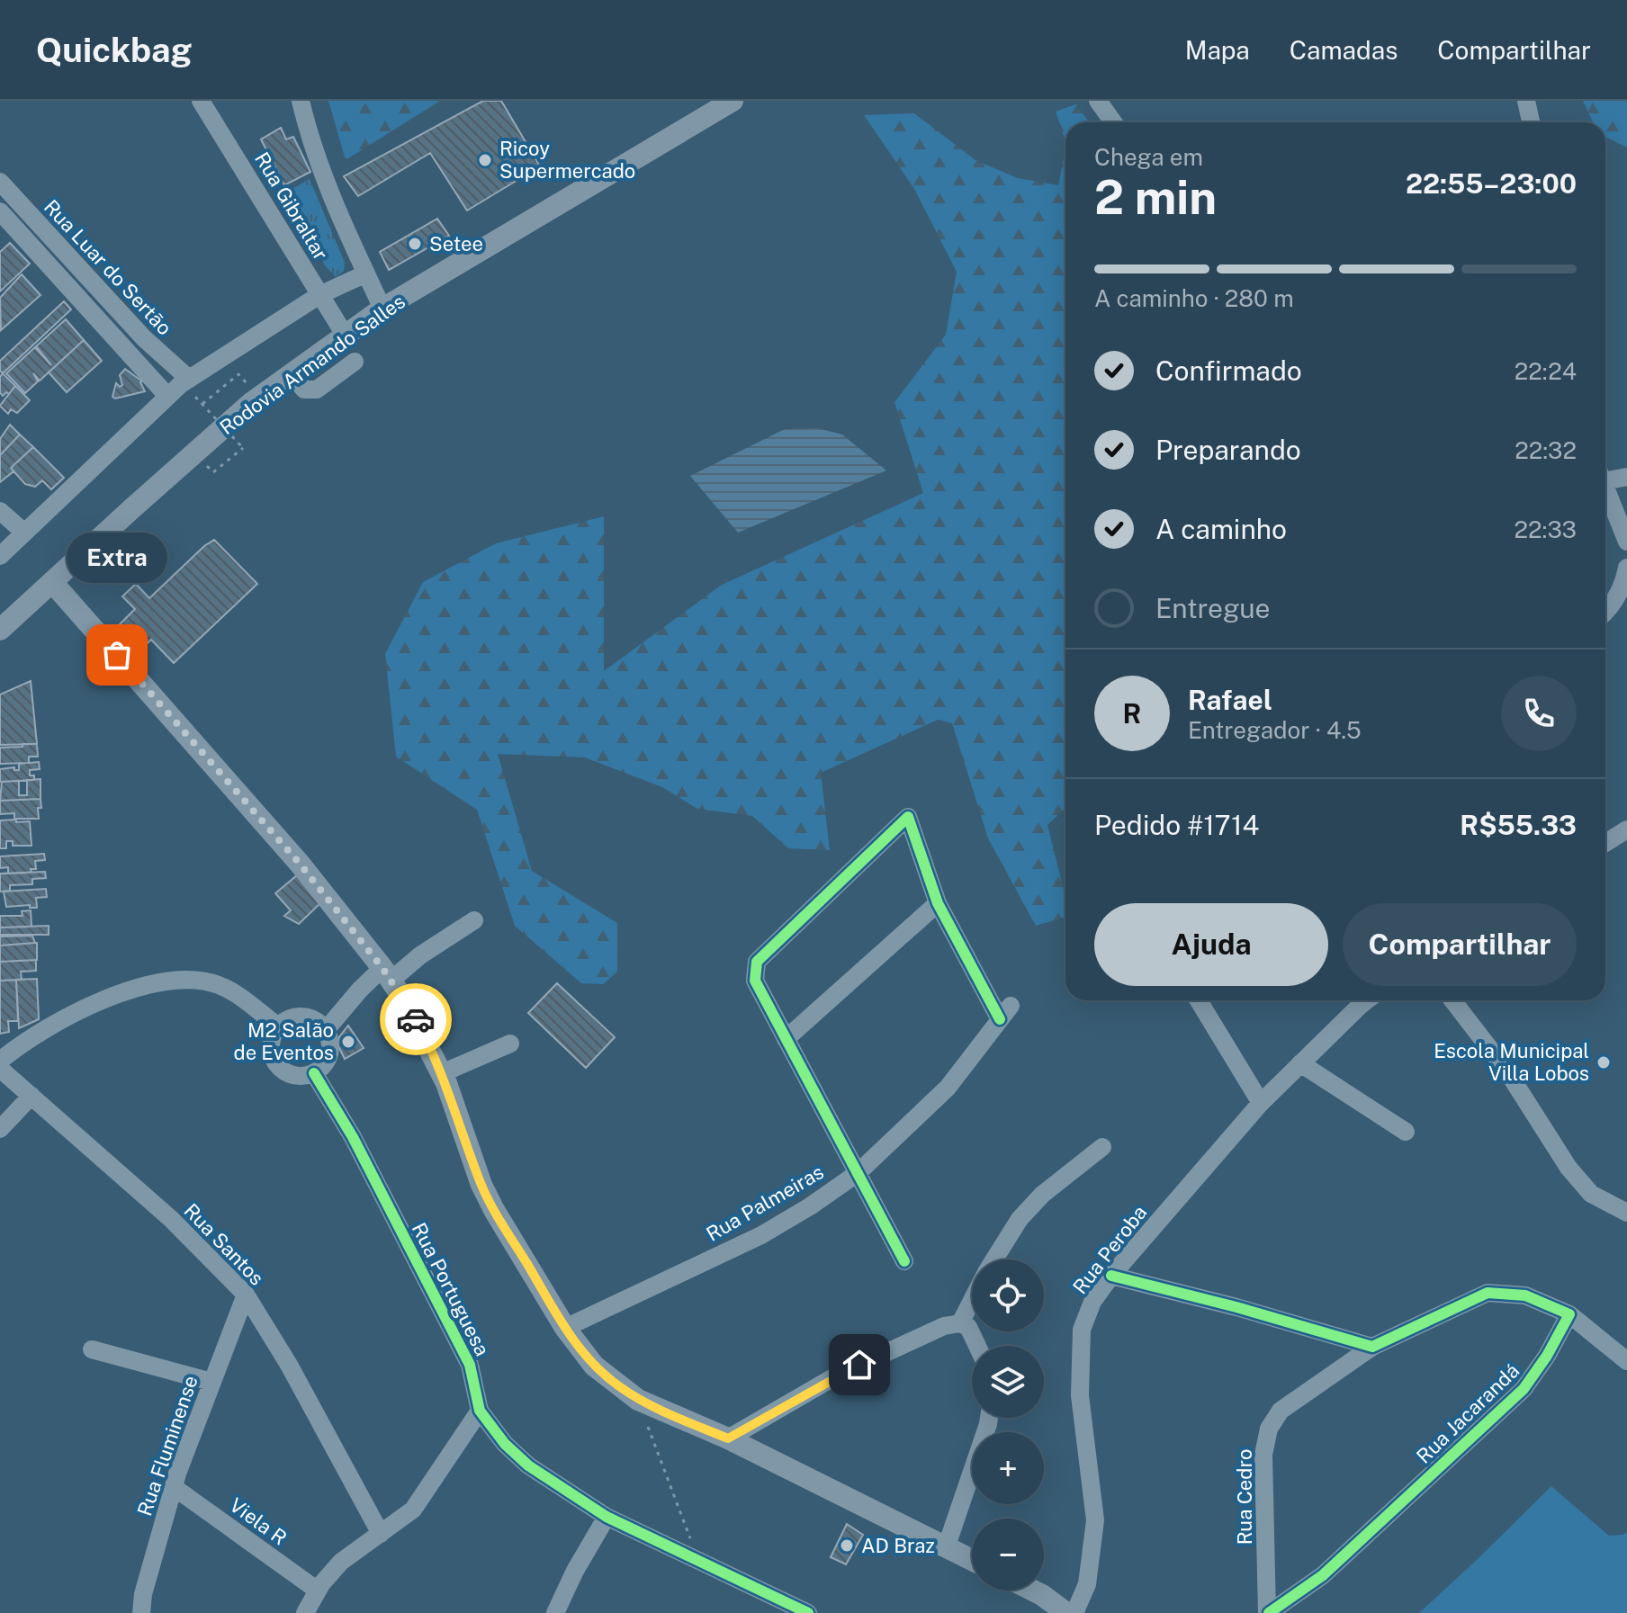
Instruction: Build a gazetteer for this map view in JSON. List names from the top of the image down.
{
  "streets": {
    "main road": ["Rodovia Armando Salles"],
    "street": [
      "Rua Gibraltar",
      "Rua Luar do Sertão",
      "Rua Palmeiras",
      "Rua Santos",
      "Rua Peroba",
      "Rua Portuguesa",
      "Rua Jacarandá",
      "Rua Fluminense",
      "Rua Cedro",
      "Viela R"
    ]
  },
  "crossings": [
    ["Rua Gibraltar", "Rodovia Armando Salles"],
    ["Rua Santos", "Rua Fluminense"],
    ["Rua Jacarandá", "Rua Cedro"],
    ["Rua Fluminense", "Viela R"]
  ],
  "places": [
    "Ricoy Supermercado",
    "Setee",
    "Extra",
    "M2 Salão de Eventos",
    "Escola Municipal Villa Lobos",
    "AD Braz"
  ],
  "page": {
    "header": "Quickbag",
    "nav": ["Mapa", "Camadas", "Compartilhar"],
    "heading": ["2 min", "Chega em", "22:55–23:00"],
    "panel": [
      "Rafael",
      "Entregador · 4.5",
      "Pedido #1714",
      "R$55.33"
    ],
    "bar": "A caminho · 280 m",
    "list": [
      ["Confirmado", "22:24"],
      ["Preparando", "22:32"],
      ["A caminho", "22:33"],
      "Entregue"
    ],
    "bubble": "Extra",
    "round": "R",
    "buttons": ["Ajuda", "Compartilhar"],
    "map_buttons": ["+", "−"]
  }
}
